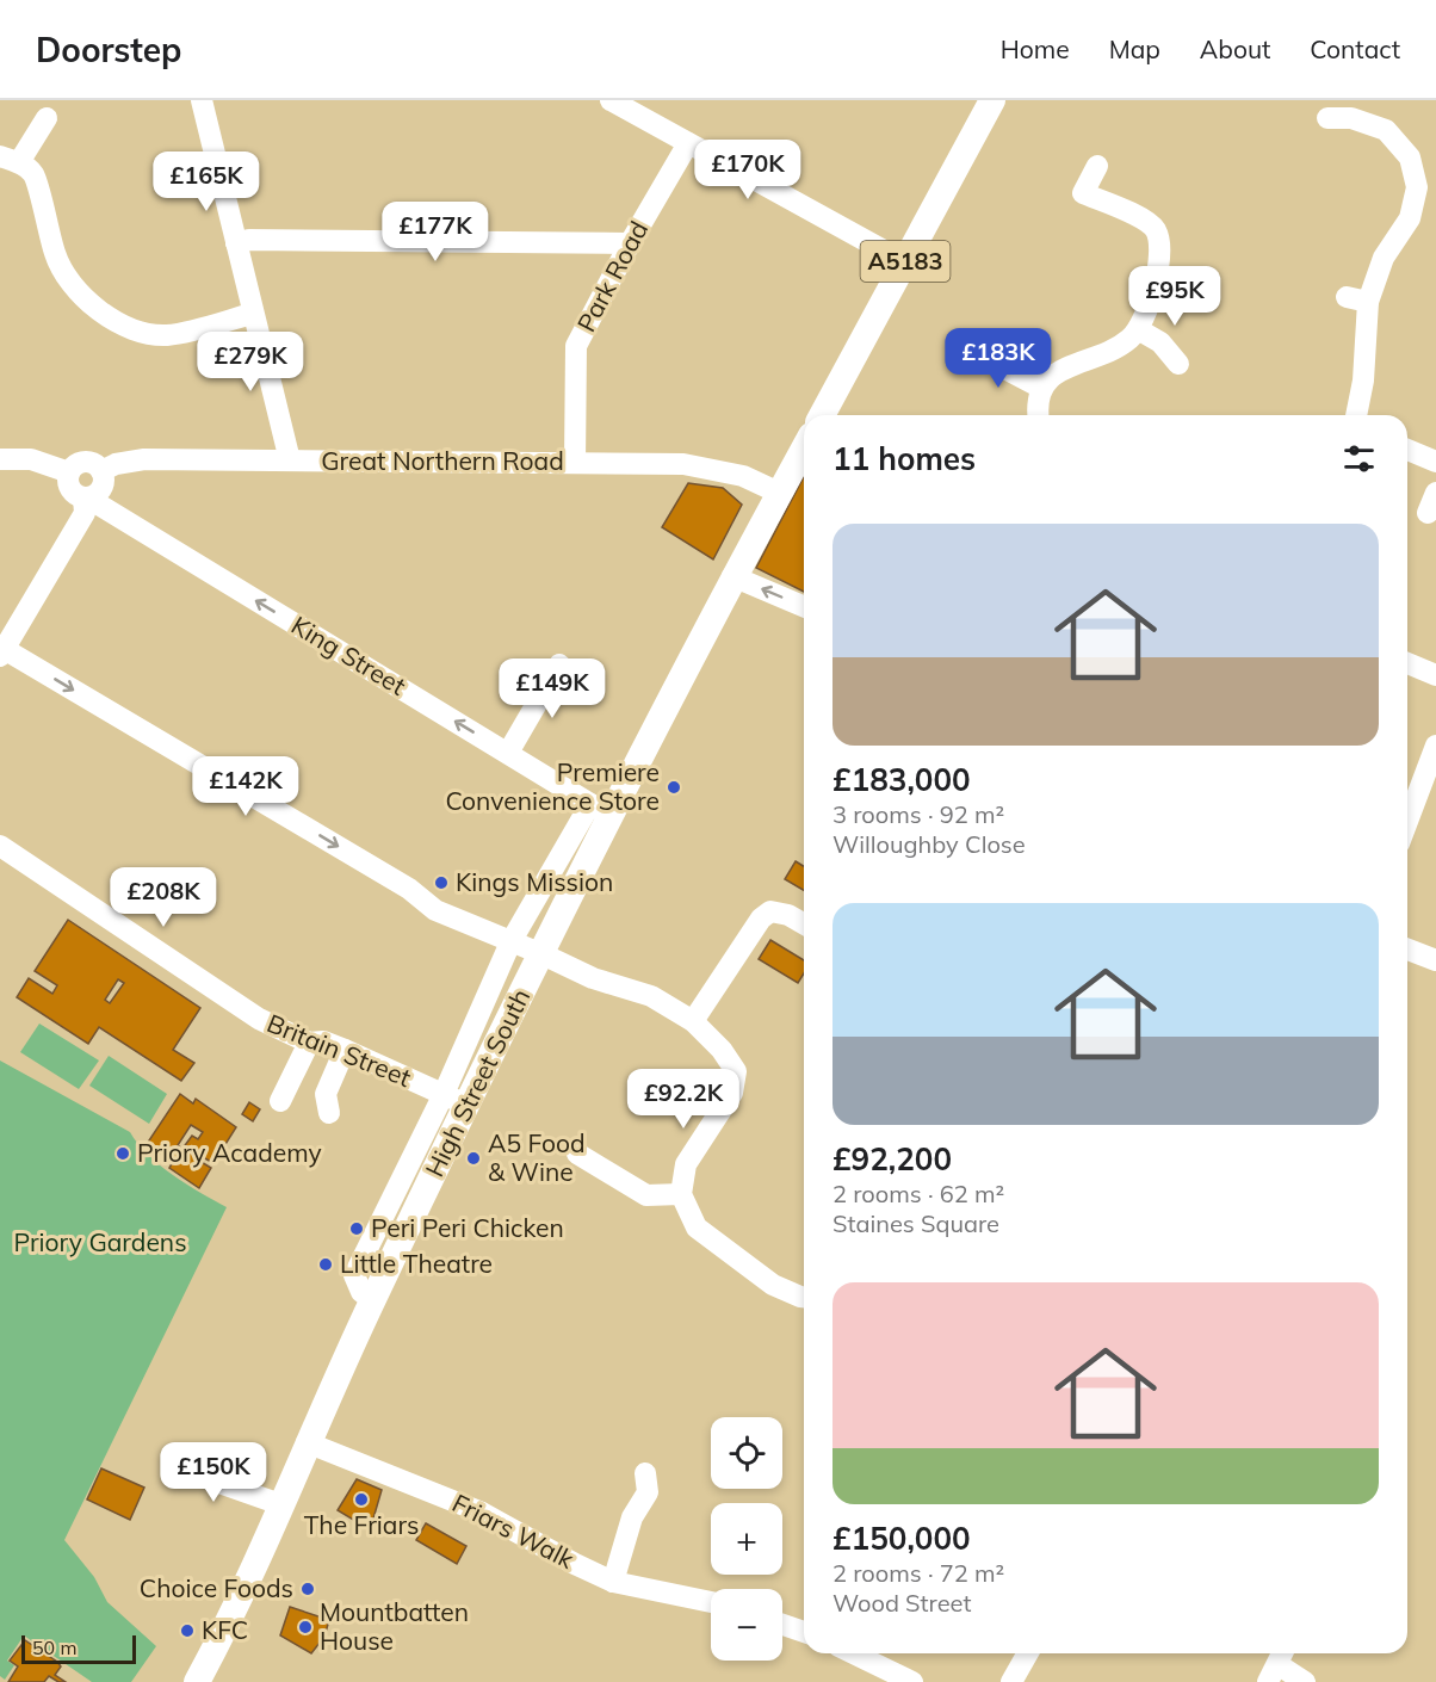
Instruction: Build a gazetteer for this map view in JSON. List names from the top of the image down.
{
  "streets": {
    "main road": ["A5183", "High Street South"],
    "street": [
      "Park Road",
      "Great Northern Road",
      "King Street",
      "Britain Street",
      "Friars Walk"
    ]
  },
  "crossings": [
    ["Park Road", "Great Northern Road"],
    ["Great Northern Road", "King Street"],
    ["Great Northern Road", "High Street South"],
    ["King Street", "High Street South"],
    ["Britain Street", "High Street South"],
    ["High Street South", "Friars Walk"]
  ],
  "parks": ["Priory Gardens"],
  "places": [
    "Premiere Convenience Store",
    "Kings Mission",
    "Priory Academy",
    "A5 Food & Wine",
    "Peri Peri Chicken",
    "Little Theatre",
    "The Friars",
    "Choice Foods",
    "Mountbatten House",
    "KFC"
  ],
  "scale_bar": "50 m",
  "page": {
    "header": "Doorstep",
    "nav": [
      "Home",
      "Map",
      "About",
      "Contact"
    ],
    "price": [
      "£170K",
      "£165K",
      "£177K",
      "£95K",
      "£183K",
      "£279K",
      "£149K",
      "£142K",
      "£208K",
      "£92.2K",
      "£150K"
    ],
    "heading": "11 homes",
    "list": [
      {
        "name": "£183,000",
        "note": "3 rooms · 92 m² · Willoughby Close"
      },
      {
        "name": "£92,200",
        "note": "2 rooms · 62 m² · Staines Square"
      },
      {
        "name": "£150,000",
        "note": "2 rooms · 72 m² · Wood Street"
      }
    ],
    "map_buttons": ["+", "−"],
    "scale": "50 m"
  }
}
